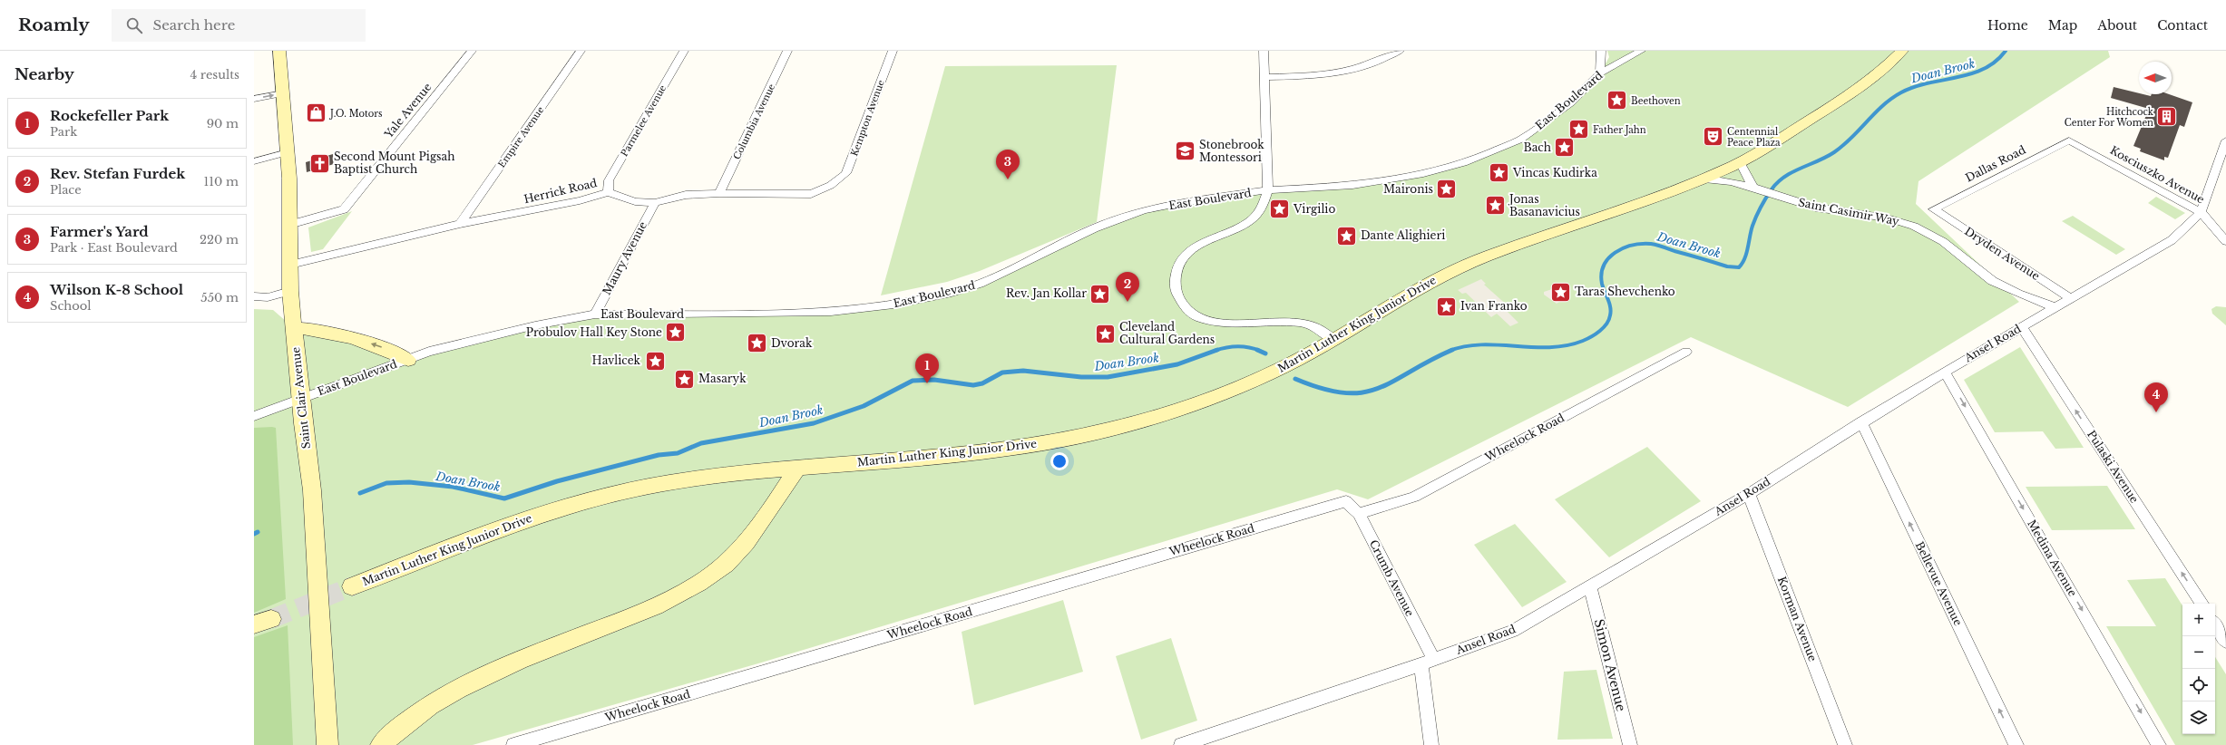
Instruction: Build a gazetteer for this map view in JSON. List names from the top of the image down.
{
  "streets": {
    "main road": ["Martin Luther King Junior Drive", "Saint Clair Avenue"],
    "street": [
      "East Boulevard",
      "Yale Avenue",
      "Kempton Avenue",
      "Parmelee Avenue",
      "Columbia Avenue",
      "Empire Avenue",
      "Dallas Road",
      "Kosciuszko Avenue",
      "Herrick Road",
      "Saint Casimir Way",
      "Dryden Avenue",
      "Maury Avenue",
      "Ansel Road",
      "Wheelock Road",
      "Pulaski Avenue",
      "Medina Avenue",
      "Crumb Avenue",
      "Bellevue Avenue",
      "Korman Avenue",
      "Simon Avenue"
    ]
  },
  "crossings": [
    ["East Boulevard", "Maury Avenue"],
    ["East Boulevard", "Saint Clair Avenue"],
    ["Yale Avenue", "Saint Clair Avenue"],
    ["Kempton Avenue", "Herrick Road"],
    ["Parmelee Avenue", "Herrick Road"],
    ["Columbia Avenue", "Herrick Road"],
    ["Empire Avenue", "Herrick Road"],
    ["Dallas Road", "Kosciuszko Avenue"],
    ["Dallas Road", "Dryden Avenue"],
    ["Kosciuszko Avenue", "Ansel Road"],
    ["Herrick Road", "Maury Avenue"],
    ["Herrick Road", "Saint Clair Avenue"],
    ["Saint Casimir Way", "Martin Luther King Junior Drive"],
    ["Saint Casimir Way", "Ansel Road"],
    ["Dryden Avenue", "Ansel Road"],
    ["Ansel Road", "Pulaski Avenue"],
    ["Ansel Road", "Medina Avenue"],
    ["Ansel Road", "Crumb Avenue"],
    ["Ansel Road", "Bellevue Avenue"],
    ["Ansel Road", "Korman Avenue"],
    ["Ansel Road", "Simon Avenue"],
    ["Wheelock Road", "Crumb Avenue"]
  ],
  "one_way": ["Pulaski Avenue", "Medina Avenue", "Bellevue Avenue"],
  "water": ["Doan Brook"],
  "places": {
    "place": [
      "Beethoven",
      "Father Jahn",
      "Bach",
      "Vincas Kudirka",
      "Maironis",
      "Jonas Basanavicius",
      "Virgilio",
      "Dante Alighieri",
      "Taras Shevchenko",
      "Rev. Jan Kollar",
      "Ivan Franko",
      "Probulov Hall Key Stone",
      "Cleveland Cultural Gardens",
      "Dvorak",
      "Havlicek",
      "Masaryk"
    ],
    "shop": ["J.O. Motors"],
    "building": ["Hitchcock Center For Women"],
    "theatre": ["Centennial Peace Plaza"],
    "school or university": ["Stonebrook Montessori"],
    "church": ["Second Mount Pigsah Baptist Church"]
  },
  "north": "left",
  "page": {
    "header": "Roamly",
    "search": "Search here",
    "nav": [
      "Home",
      "Map",
      "About",
      "Contact"
    ],
    "heading": ["Nearby", "4 results"],
    "list": [
      {
        "mark": "1",
        "name": "Rockefeller Park",
        "note": "Park",
        "value": "90 m"
      },
      {
        "mark": "2",
        "name": "Rev. Stefan Furdek",
        "note": "Place",
        "value": "110 m"
      },
      {
        "mark": "3",
        "name": "Farmer's Yard",
        "note": "Park · East Boulevard",
        "value": "220 m"
      },
      {
        "mark": "4",
        "name": "Wilson K-8 School",
        "note": "School",
        "value": "550 m"
      }
    ],
    "pins": [
      "3",
      "2",
      "1",
      "4"
    ],
    "map_buttons": ["+", "−"]
  }
}
